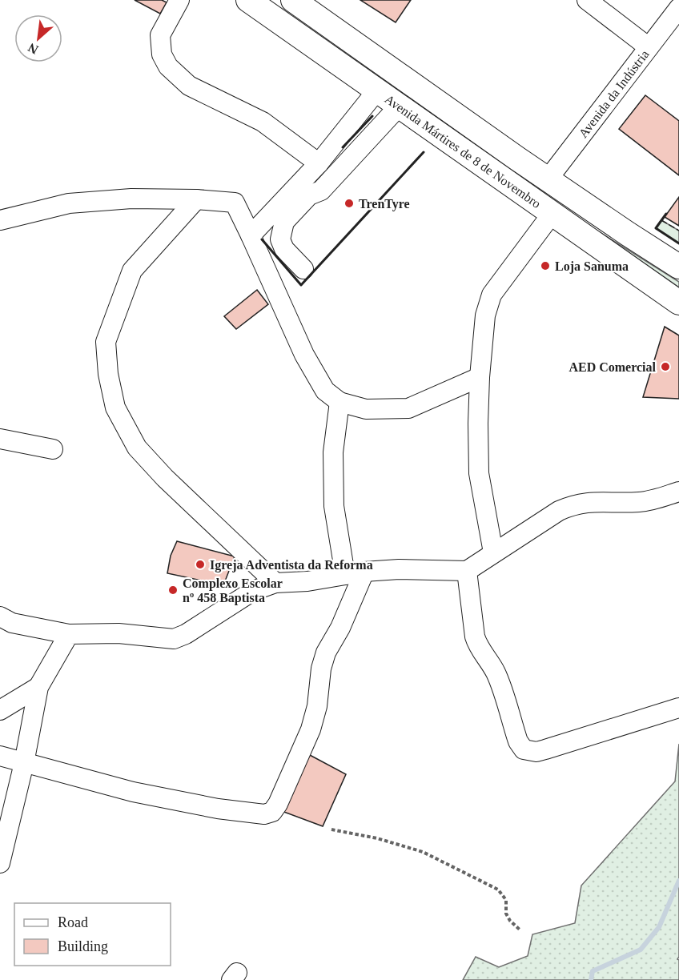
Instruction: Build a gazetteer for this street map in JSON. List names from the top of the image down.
{
  "streets": {
    "main road": ["Avenida Mártires de 8 de Novembro"],
    "street": ["Avenida da Indústria"]
  },
  "crossings": [
    ["Avenida da Indústria", "Avenida Mártires de 8 de Novembro"]
  ],
  "places": [
    "TrenTyre",
    "Loja Sanuma",
    "AED Comercial",
    "Igreja Adventista da Reforma",
    "Complexo Escolar nº 458 Baptista"
  ],
  "legend": ["Road", "Building"],
  "north": "bottom left"
}
